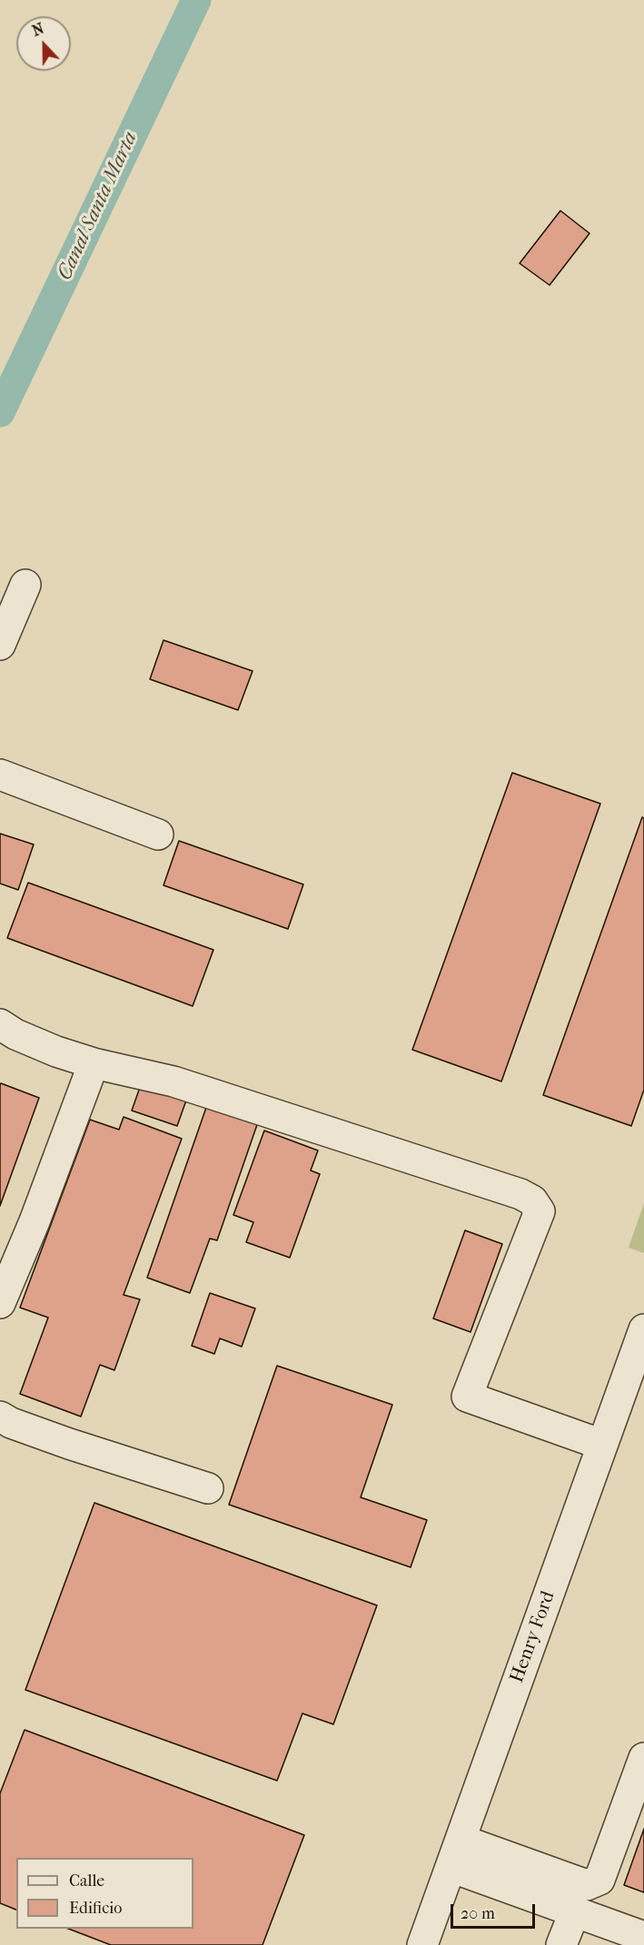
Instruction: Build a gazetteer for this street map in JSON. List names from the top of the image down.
{
  "streets": {
    "street": ["Henry Ford"]
  },
  "water": ["Canal Santa Marta"],
  "legend": ["Calle", "Edificio"],
  "scale_bar": "20 m",
  "north": "top"
}
